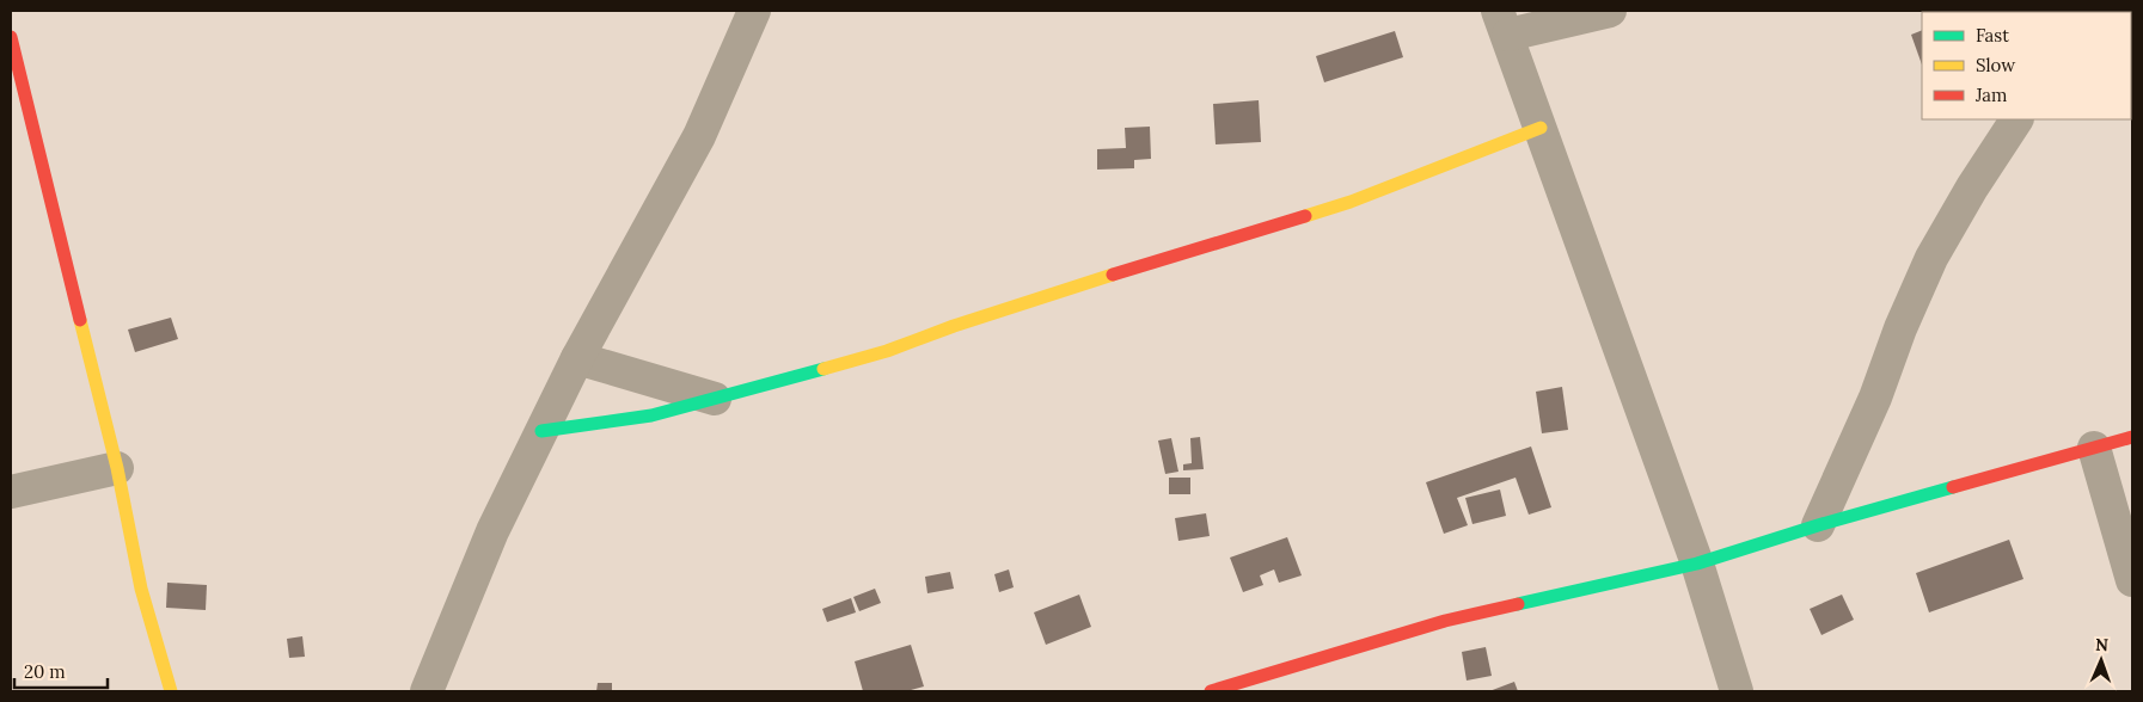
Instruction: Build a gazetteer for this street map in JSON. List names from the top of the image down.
{
  "legend": ["Fast", "Slow", "Jam"],
  "scale_bar": "20 m",
  "north": "top"
}
